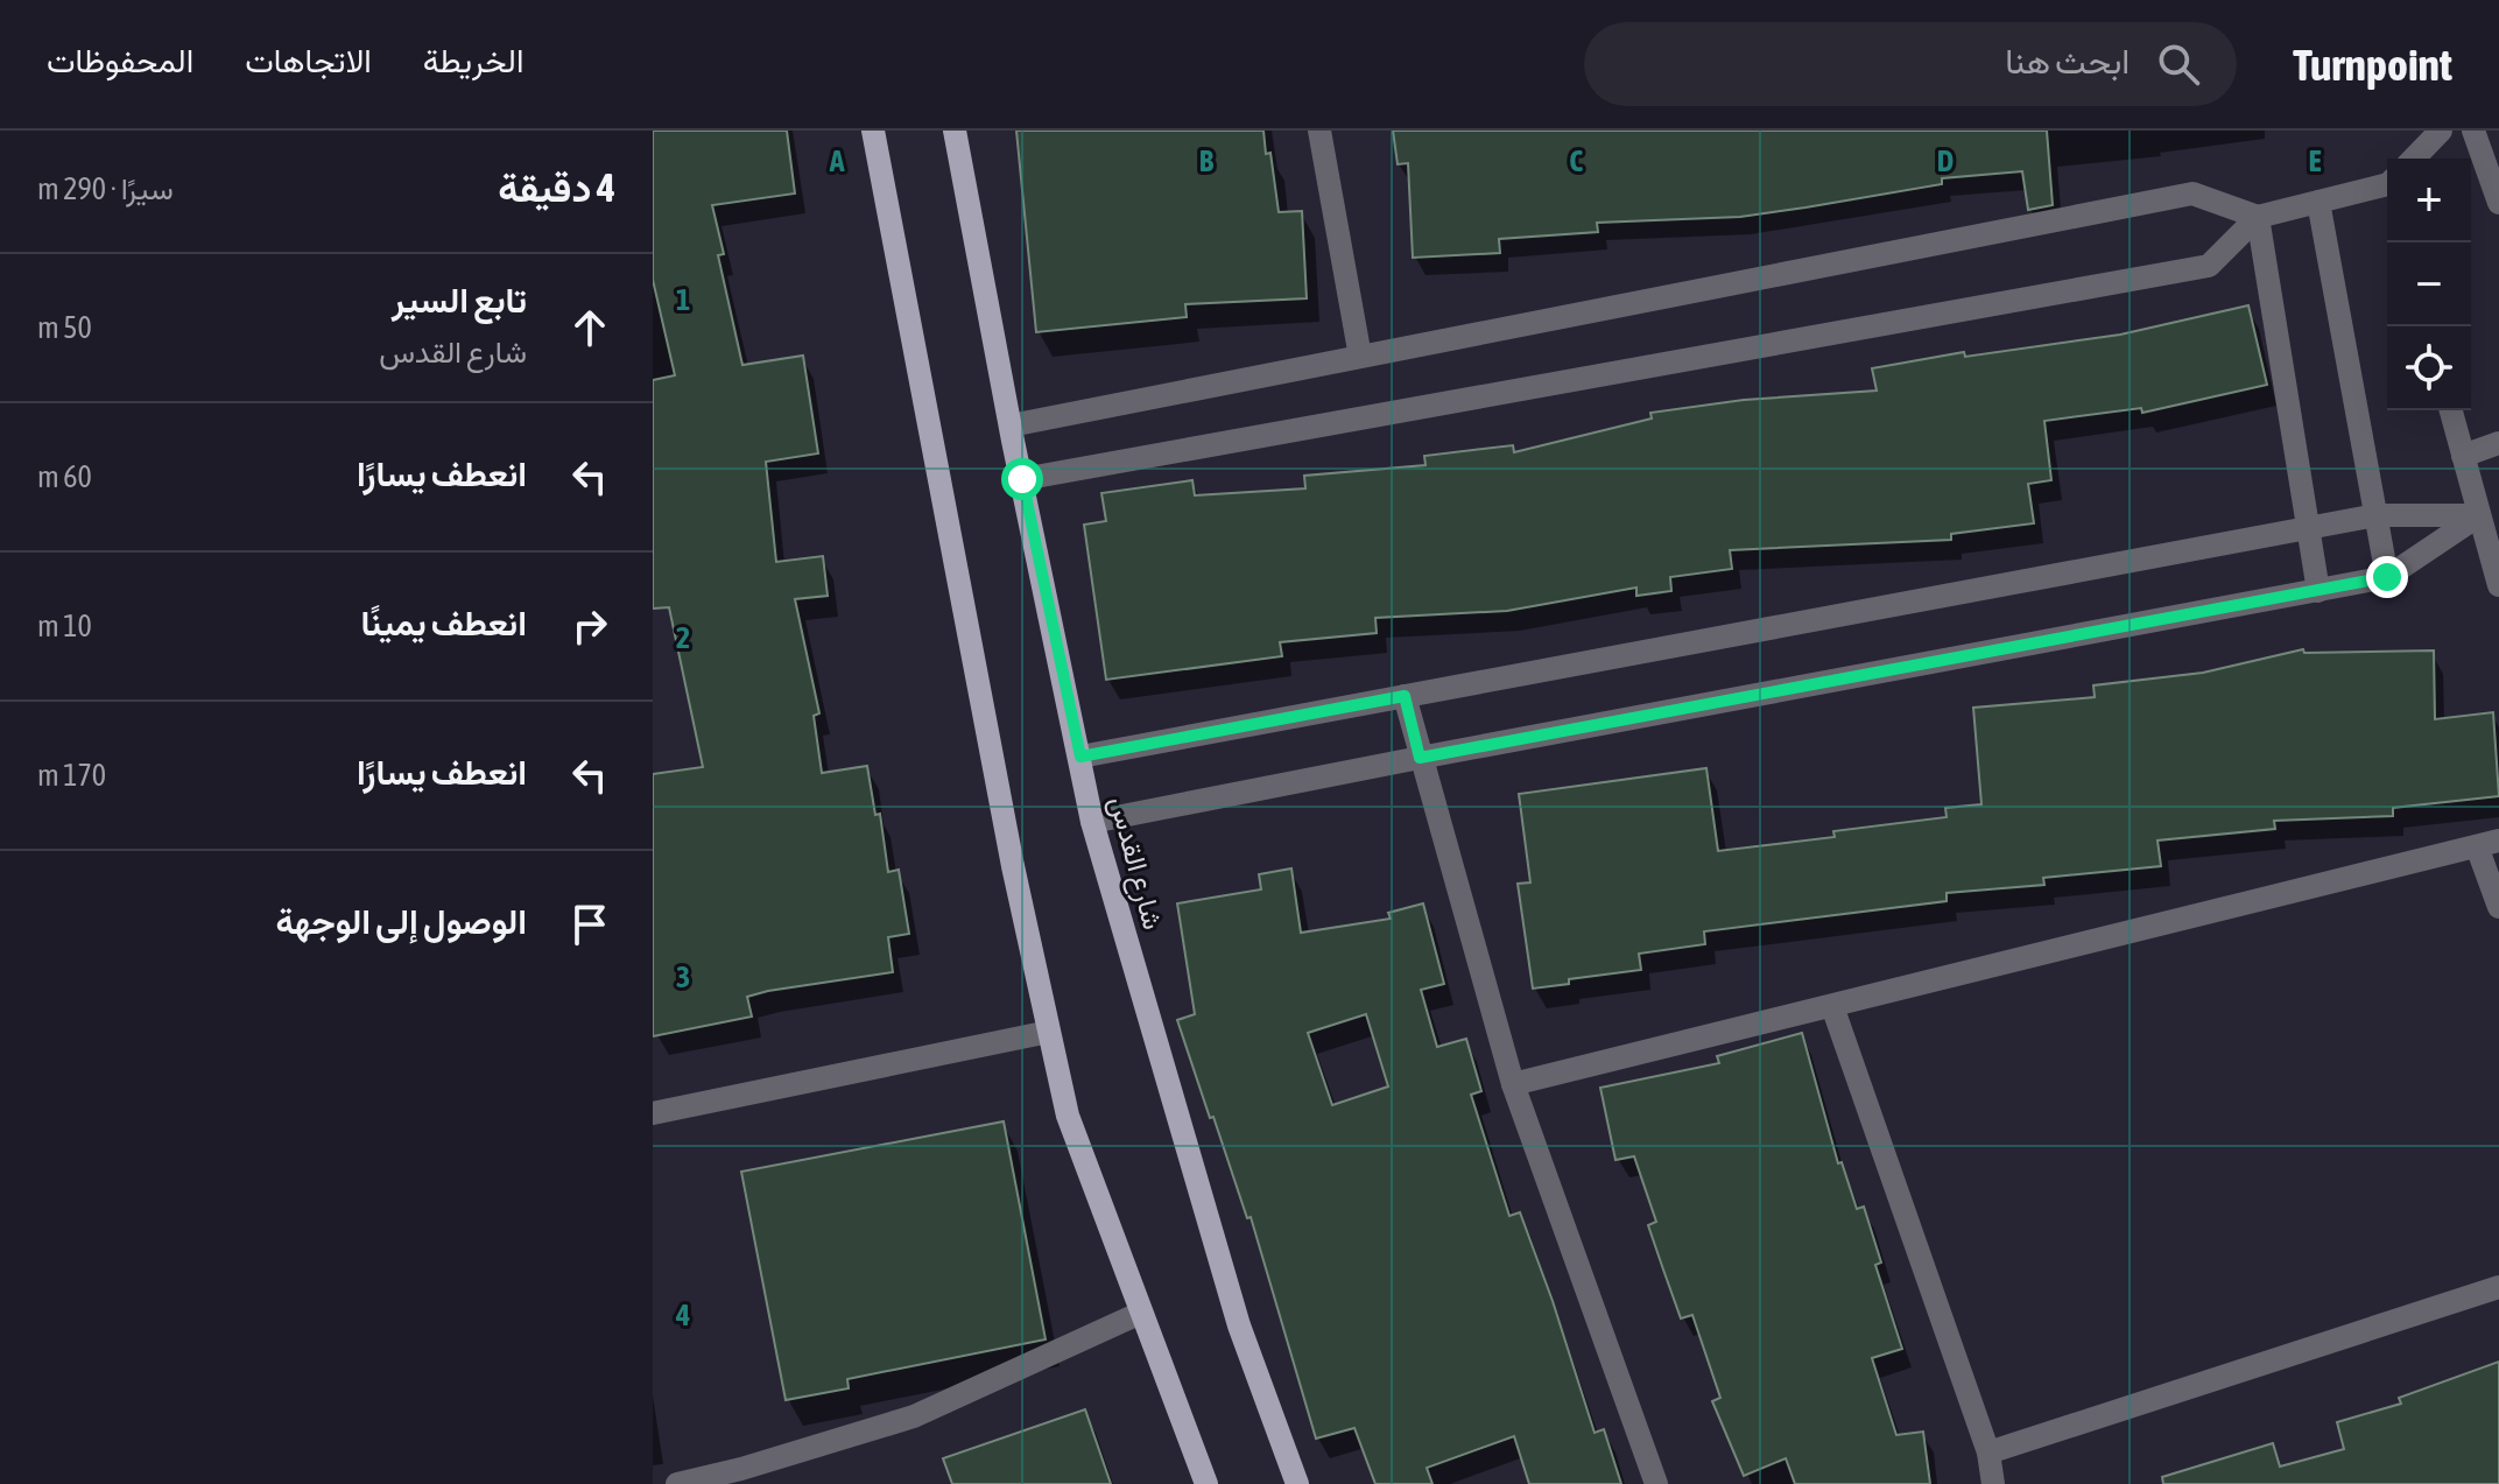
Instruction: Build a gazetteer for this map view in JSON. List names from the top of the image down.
{
  "streets": {
    "main road": ["شارع القدس"]
  },
  "page": {
    "header": "Turnpoint",
    "search": "ابحث هنا",
    "nav": ["الخريطة", "الاتجاهات", "المحفوظات"],
    "heading": ["4 دقيقة", "سيرًا · 290 m"],
    "map_buttons": ["+", "−"],
    "list": [
      ["تابع السير", "شارع القدس", "50 m"],
      ["انعطف يسارًا", "60 m"],
      ["انعطف يمينًا", "10 m"],
      ["انعطف يسارًا", "170 m"],
      "الوصول إلى الوجهة"
    ]
  },
  "grid": {
    "columns": [
      "A",
      "B",
      "C",
      "D",
      "E"
    ],
    "rows": [
      "1",
      "2",
      "3",
      "4"
    ]
  }
}
